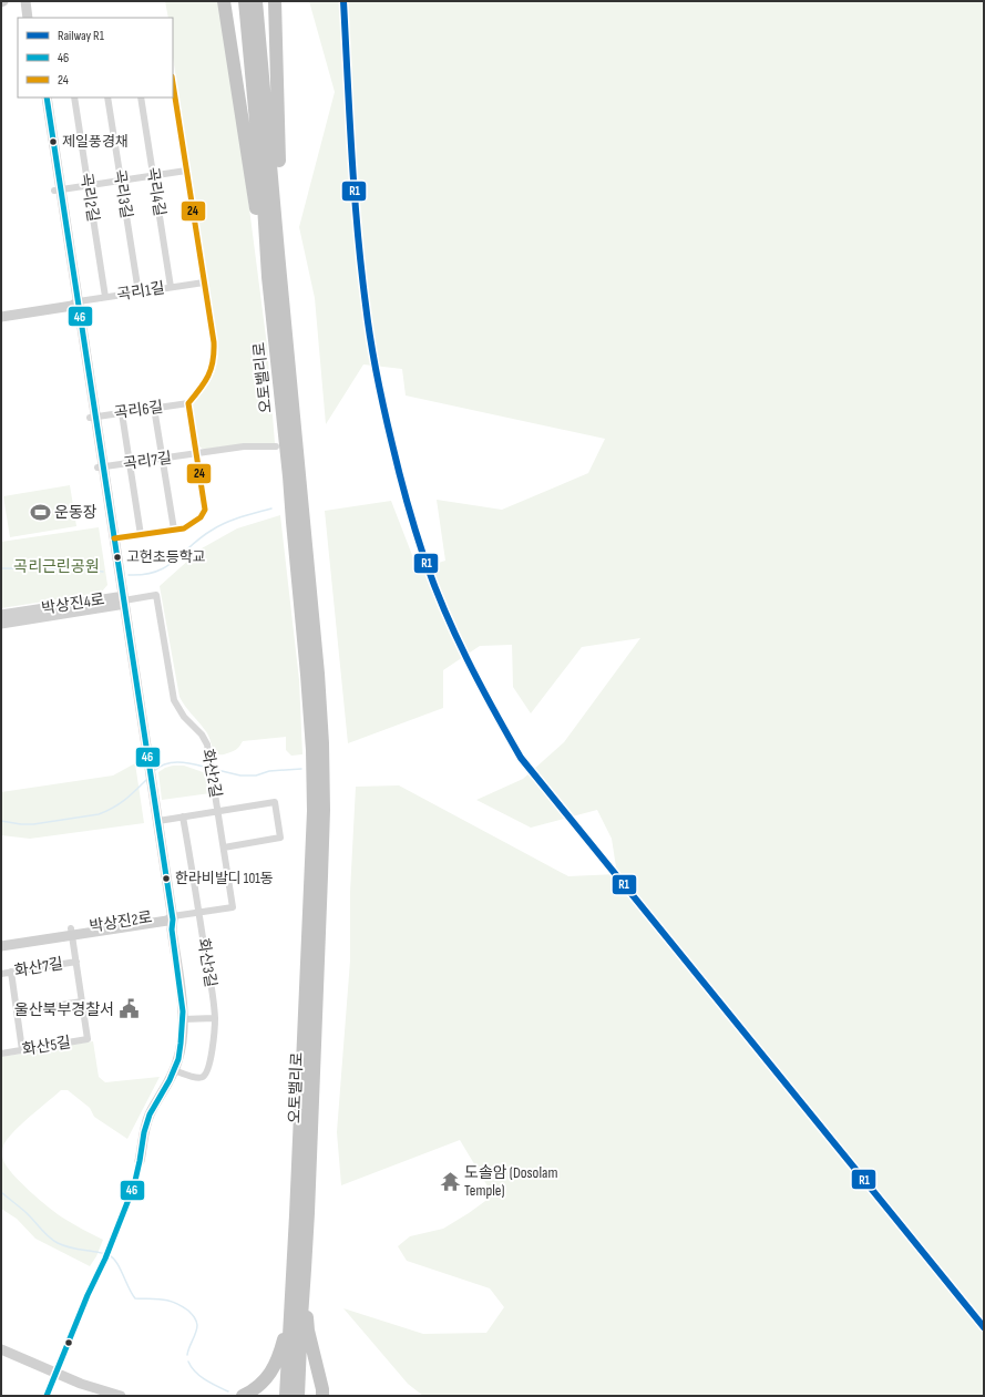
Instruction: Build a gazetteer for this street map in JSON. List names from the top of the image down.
{
  "streets": {
    "highway": ["오토밸리로"],
    "street": [
      "곡리4길",
      "곡리3길",
      "곡리2길",
      "곡리1길",
      "곡리6길",
      "곡리7길",
      "박상진4로",
      "화산2길",
      "박상진2로",
      "화산3길",
      "화산7길",
      "화산5길"
    ]
  },
  "crossings": [
    ["곡리4길", "곡리1길"],
    ["곡리3길", "곡리1길"],
    ["곡리2길", "곡리1길"],
    ["박상진4로", "화산2길"],
    ["화산2길", "박상진2로"],
    ["화산2길", "화산3길"],
    ["박상진2로", "화산5길"],
    ["화산7길", "화산5길"]
  ],
  "parks": ["곡리근린공원"],
  "places": {
    "other": ["제일풍경채", "고헌초등학교", "한라비발디 101동"],
    "sports": ["운동장"],
    "public building": ["울산북부경찰서"],
    "temple": ["도솔암 (Dosolam Temple)"]
  },
  "lines": ["rail line R1", "transit line 24", "transit line 46"],
  "legend": ["Railway R1", "46", "24"]
}
